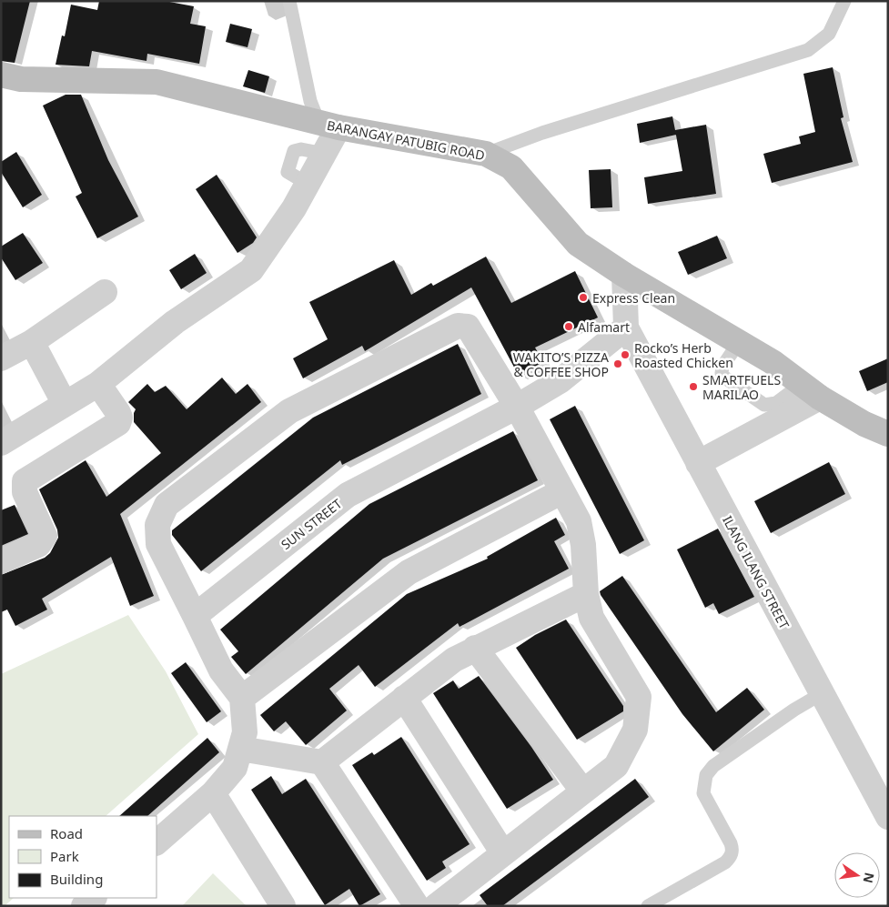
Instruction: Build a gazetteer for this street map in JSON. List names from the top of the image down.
{
  "streets": {
    "main road": ["BARANGAY PATUBIG ROAD"],
    "street": ["SUN STREET", "ILANG ILANG STREET"]
  },
  "crossings": [
    ["SUN STREET", "ILANG ILANG STREET"]
  ],
  "places": [
    "Express Clean",
    "Alfamart",
    "Rocko’s Herb Roasted Chicken",
    "WAKITO’S PIZZA & COFFEE SHOP",
    "SMARTFUELS MARILAO"
  ],
  "legend": ["Road", "Park", "Building"],
  "north": "right"
}
